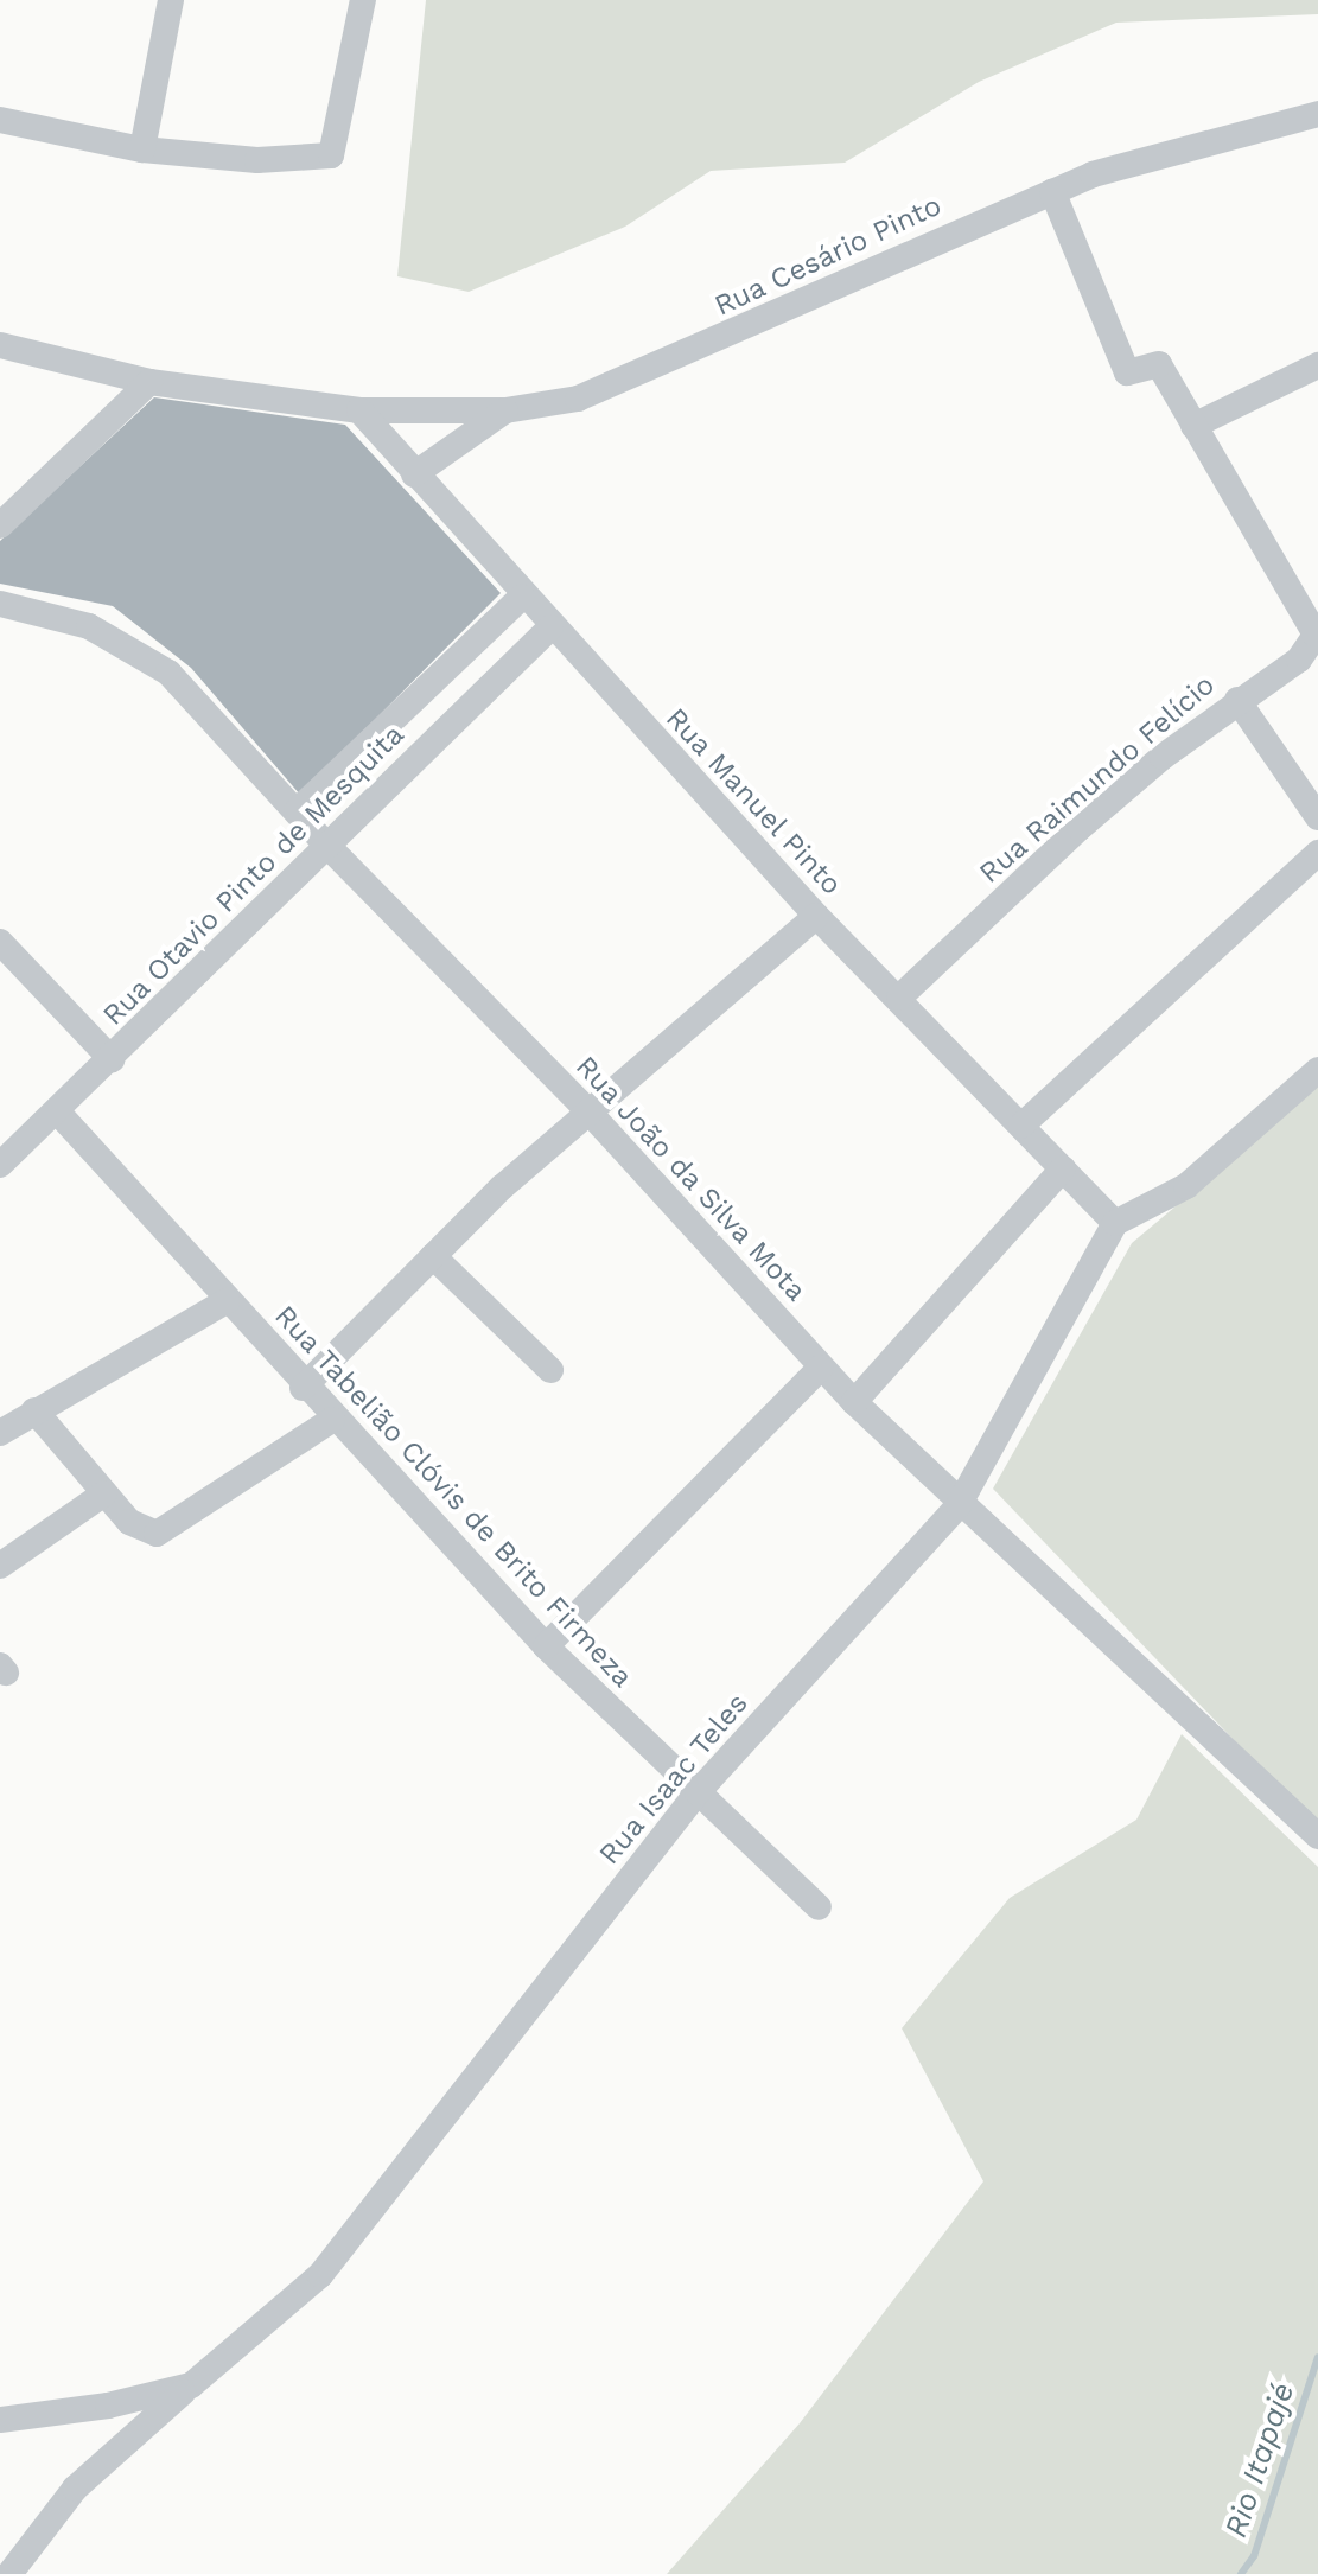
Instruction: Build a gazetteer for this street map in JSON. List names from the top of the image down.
{
  "streets": {
    "street": [
      "Rua Cesário Pinto",
      "Rua Raimundo Felício",
      "Rua Manuel Pinto",
      "Rua Otavio Pinto de Mesquita",
      "Rua João da Silva Mota",
      "Rua Tabelião Clóvis de Brito Firmeza",
      "Rua Isaac Teles"
    ]
  },
  "crossings": [
    ["Rua Cesário Pinto", "Rua Raimundo Felício"],
    ["Rua Cesário Pinto", "Rua Manuel Pinto"],
    ["Rua Raimundo Felício", "Rua Manuel Pinto"],
    ["Rua Manuel Pinto", "Rua Otavio Pinto de Mesquita"],
    ["Rua Manuel Pinto", "Rua Isaac Teles"],
    ["Rua Otavio Pinto de Mesquita", "Rua João da Silva Mota"],
    ["Rua Otavio Pinto de Mesquita", "Rua Tabelião Clóvis de Brito Firmeza"],
    ["Rua João da Silva Mota", "Rua Isaac Teles"],
    ["Rua Tabelião Clóvis de Brito Firmeza", "Rua Isaac Teles"]
  ],
  "water": ["Rio Itapajé"]
}
